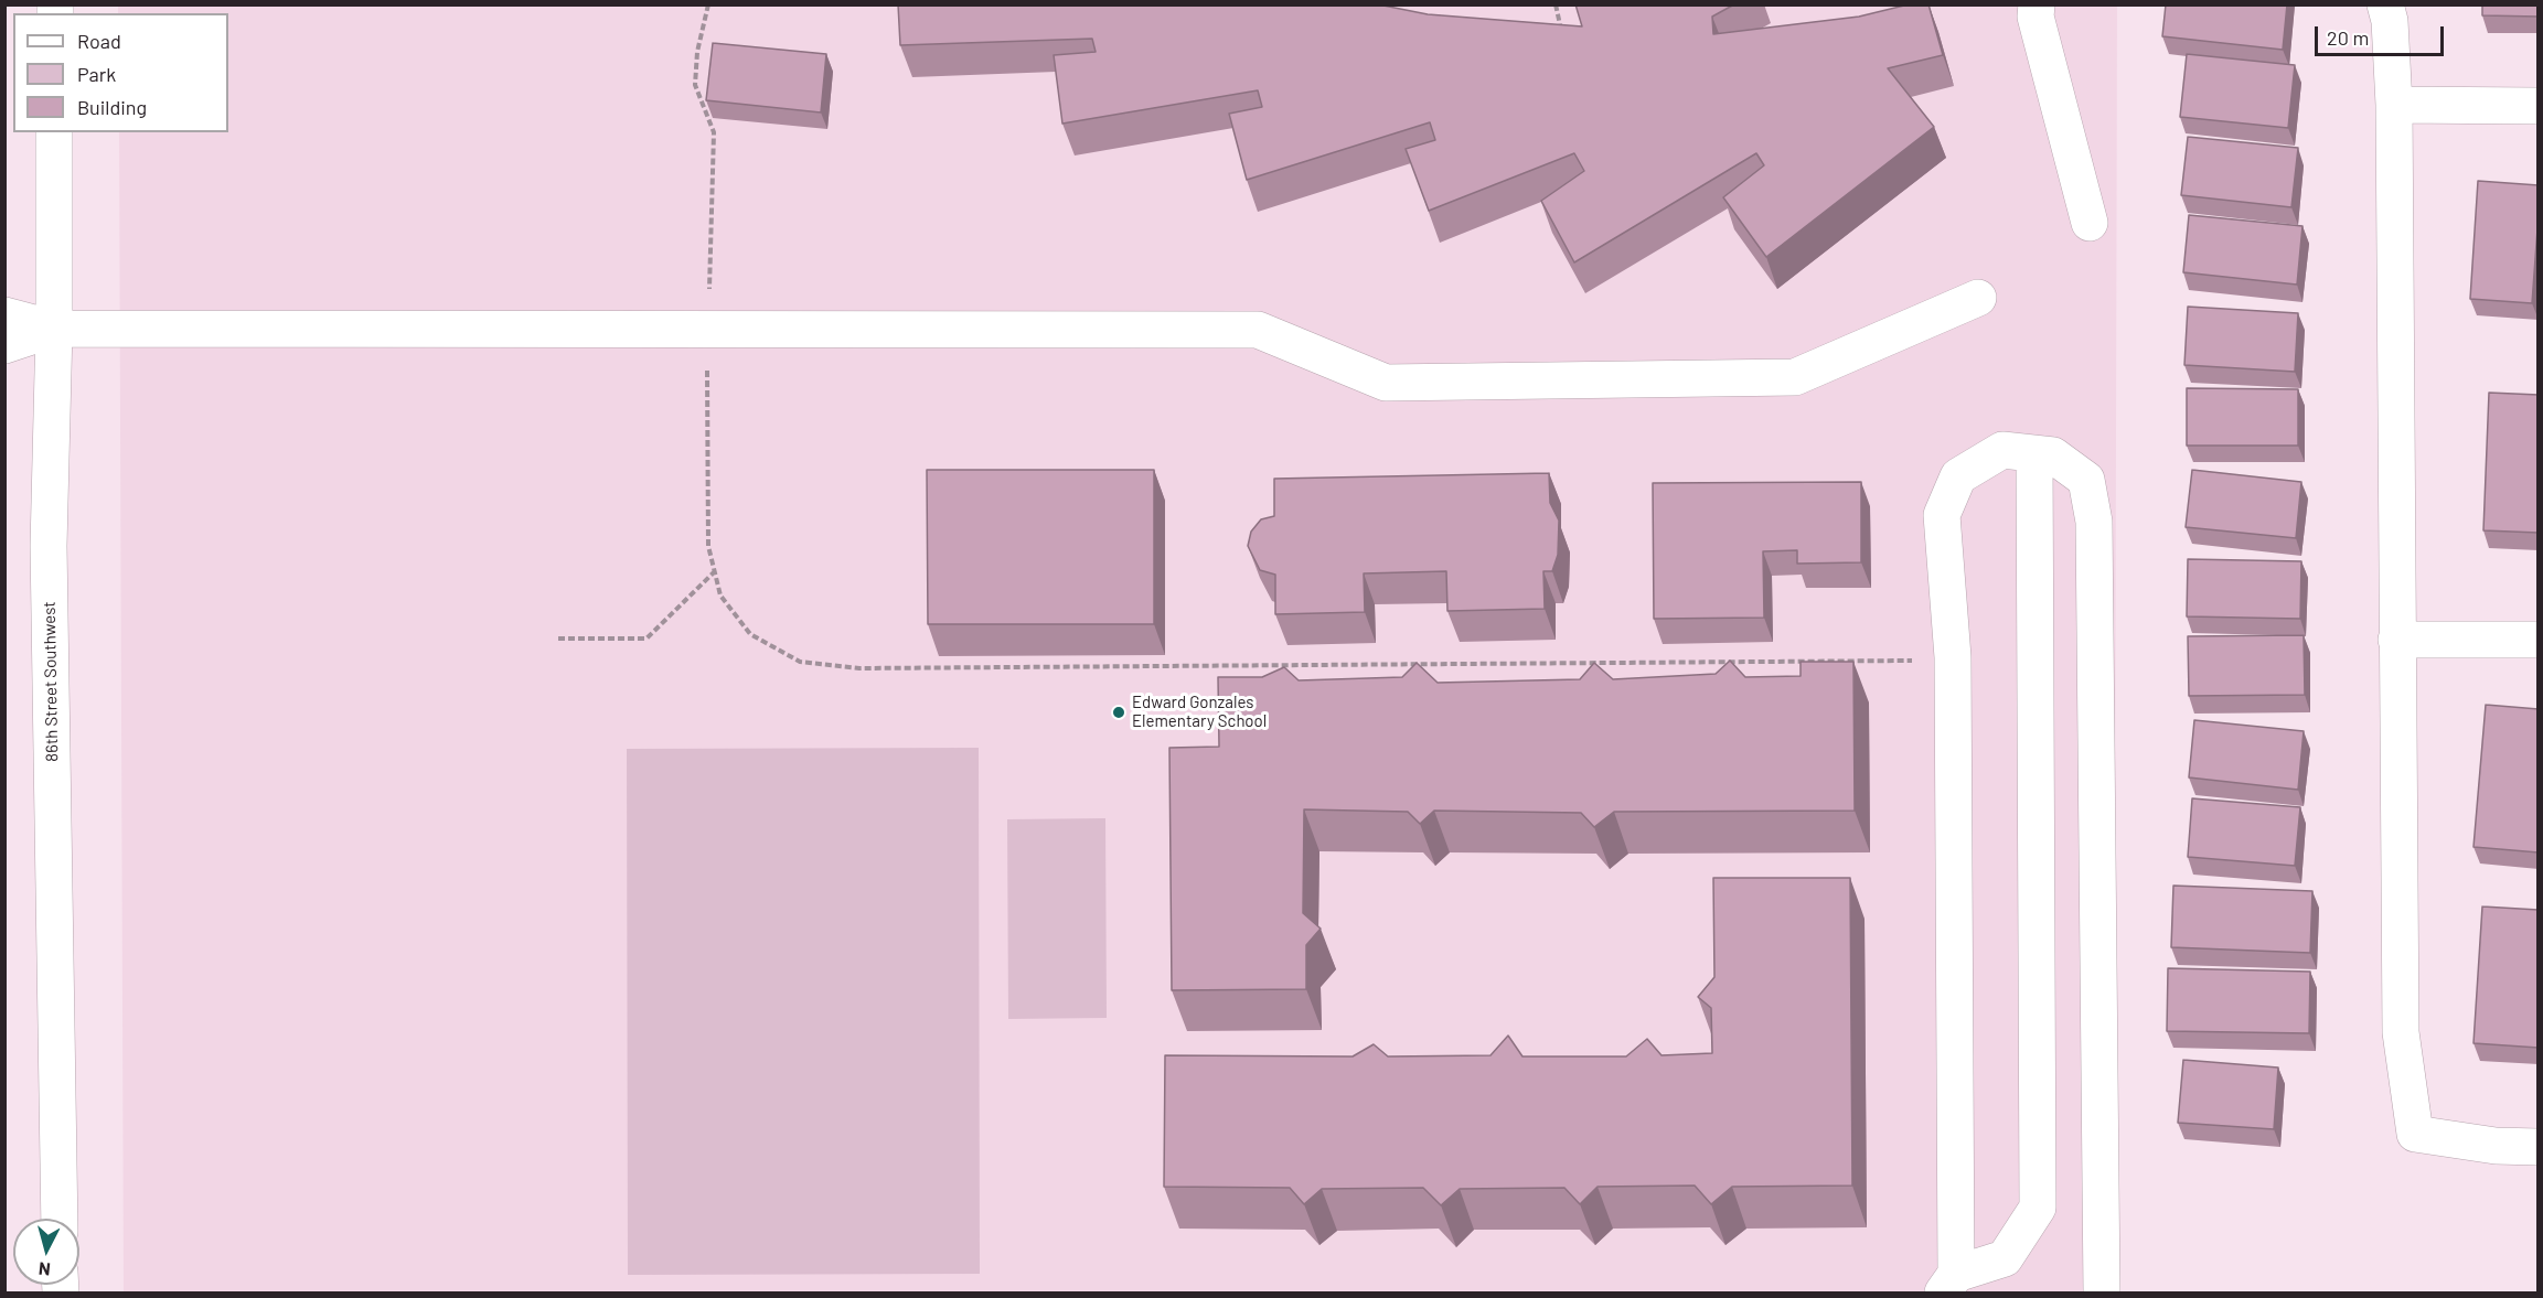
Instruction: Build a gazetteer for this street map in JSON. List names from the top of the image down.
{
  "streets": {
    "street": ["86th Street Southwest"]
  },
  "places": ["Edward Gonzales Elementary School"],
  "legend": ["Road", "Park", "Building"],
  "scale_bar": "20 m",
  "north": "bottom"
}
